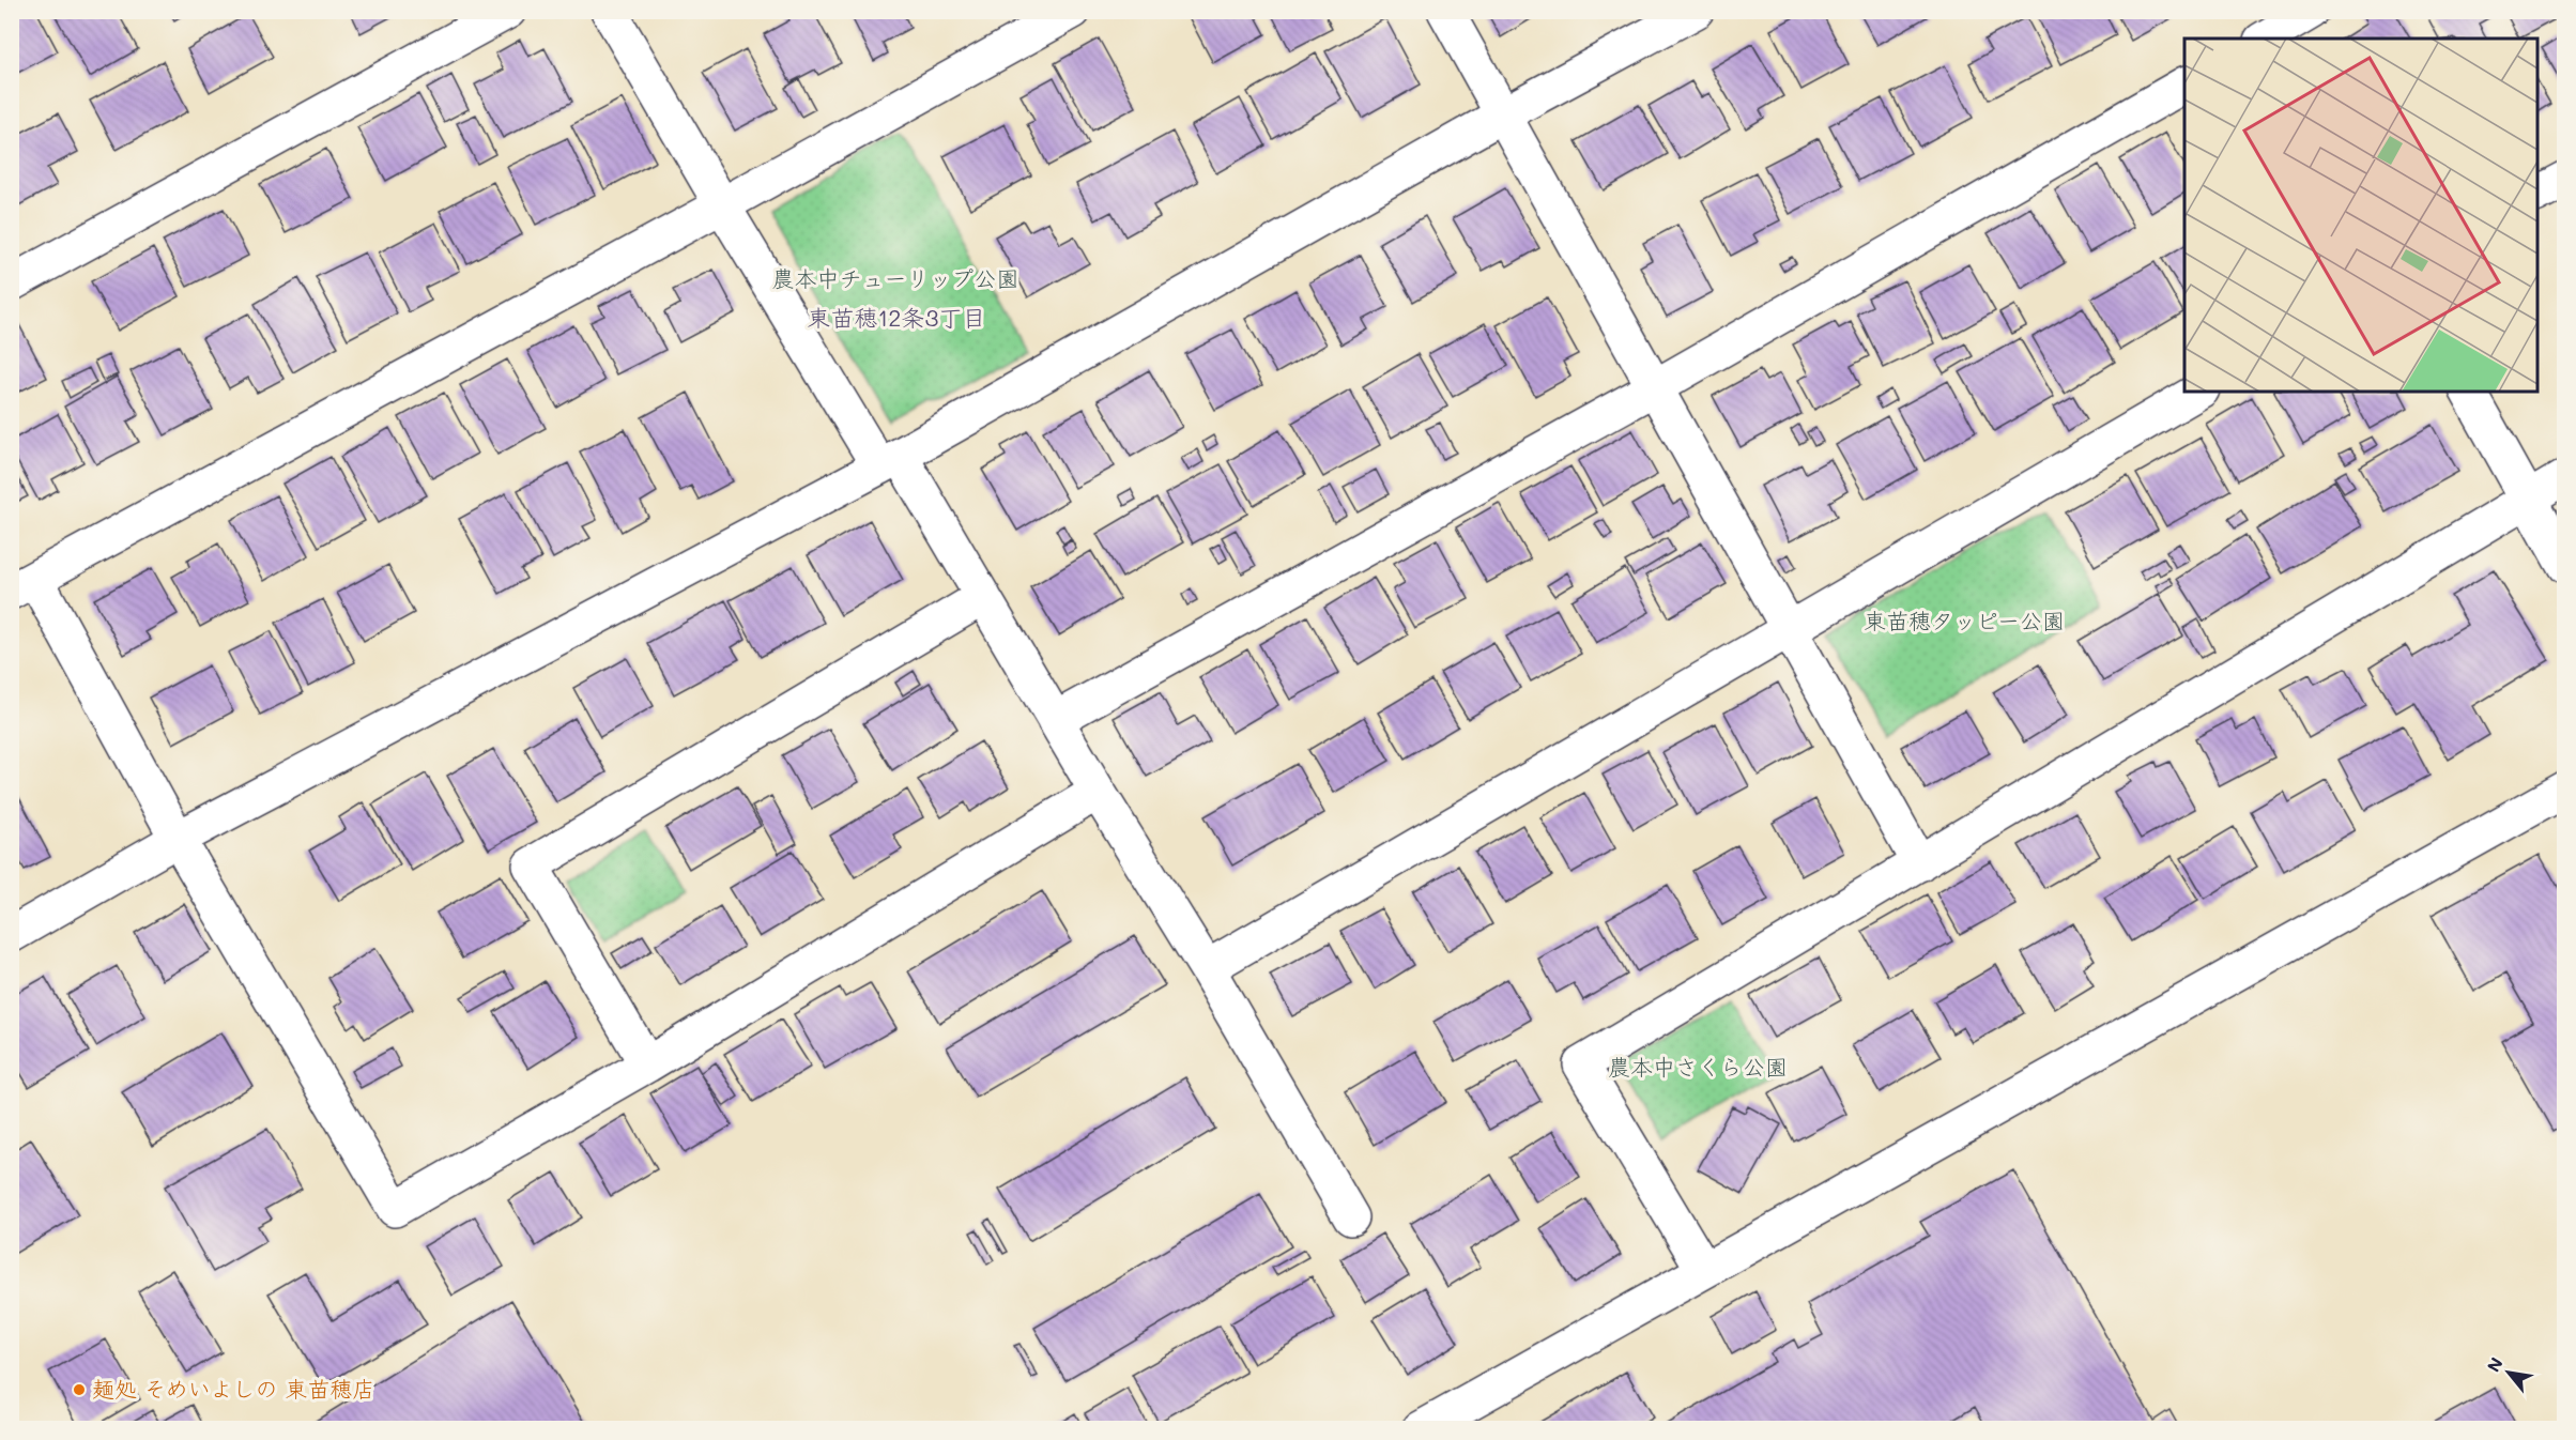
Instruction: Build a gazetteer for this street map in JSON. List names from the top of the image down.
{
  "districts": ["東苗穂12条3丁目"],
  "parks": ["農本中チューリップ公園", "東苗穂タッピー公園", "農本中さくら公園"],
  "places": ["麺処 そめいよしの 東苗穂店"],
  "north": "top left"
}
